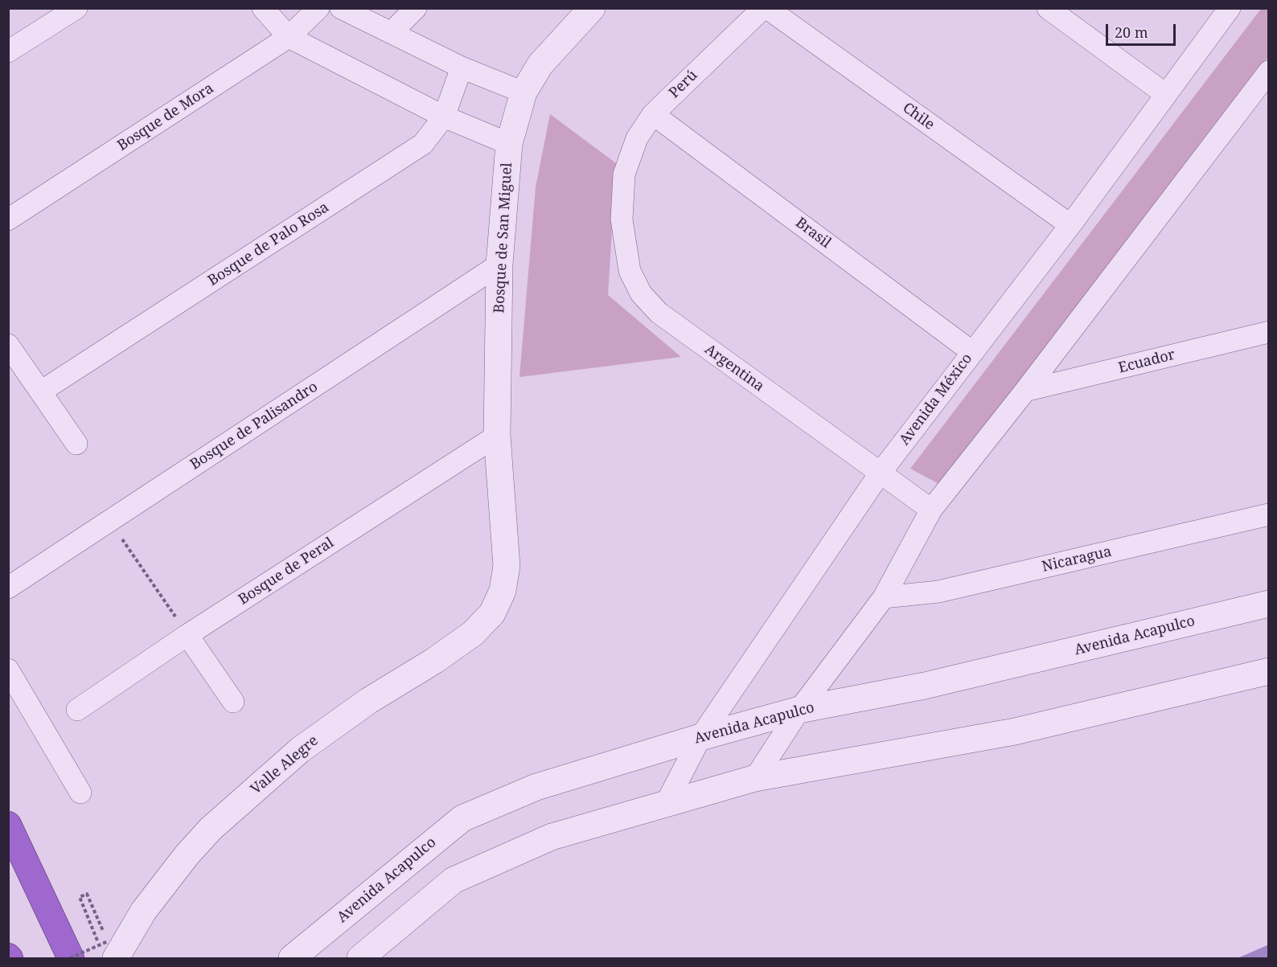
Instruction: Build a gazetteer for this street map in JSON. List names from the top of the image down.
{
  "streets": {
    "street": [
      "Perú",
      "Chile",
      "Bosque de Mora",
      "Brasil",
      "Bosque de San Miguel",
      "Bosque de Palo Rosa",
      "Ecuador",
      "Argentina",
      "Avenida México",
      "Bosque de Palisandro",
      "Nicaragua",
      "Bosque de Peral",
      "Avenida Acapulco",
      "Valle Alegre"
    ]
  },
  "crossings": [
    ["Perú", "Brasil"],
    ["Perú", "Argentina"],
    ["Chile", "Avenida México"],
    ["Bosque de Mora", "Bosque de San Miguel"],
    ["Brasil", "Avenida México"],
    ["Bosque de San Miguel", "Bosque de Palo Rosa"],
    ["Bosque de San Miguel", "Bosque de Palisandro"],
    ["Bosque de San Miguel", "Bosque de Peral"],
    ["Bosque de San Miguel", "Valle Alegre"],
    ["Argentina", "Avenida México"],
    ["Avenida México", "Avenida Acapulco"]
  ],
  "scale_bar": "20 m"
}
